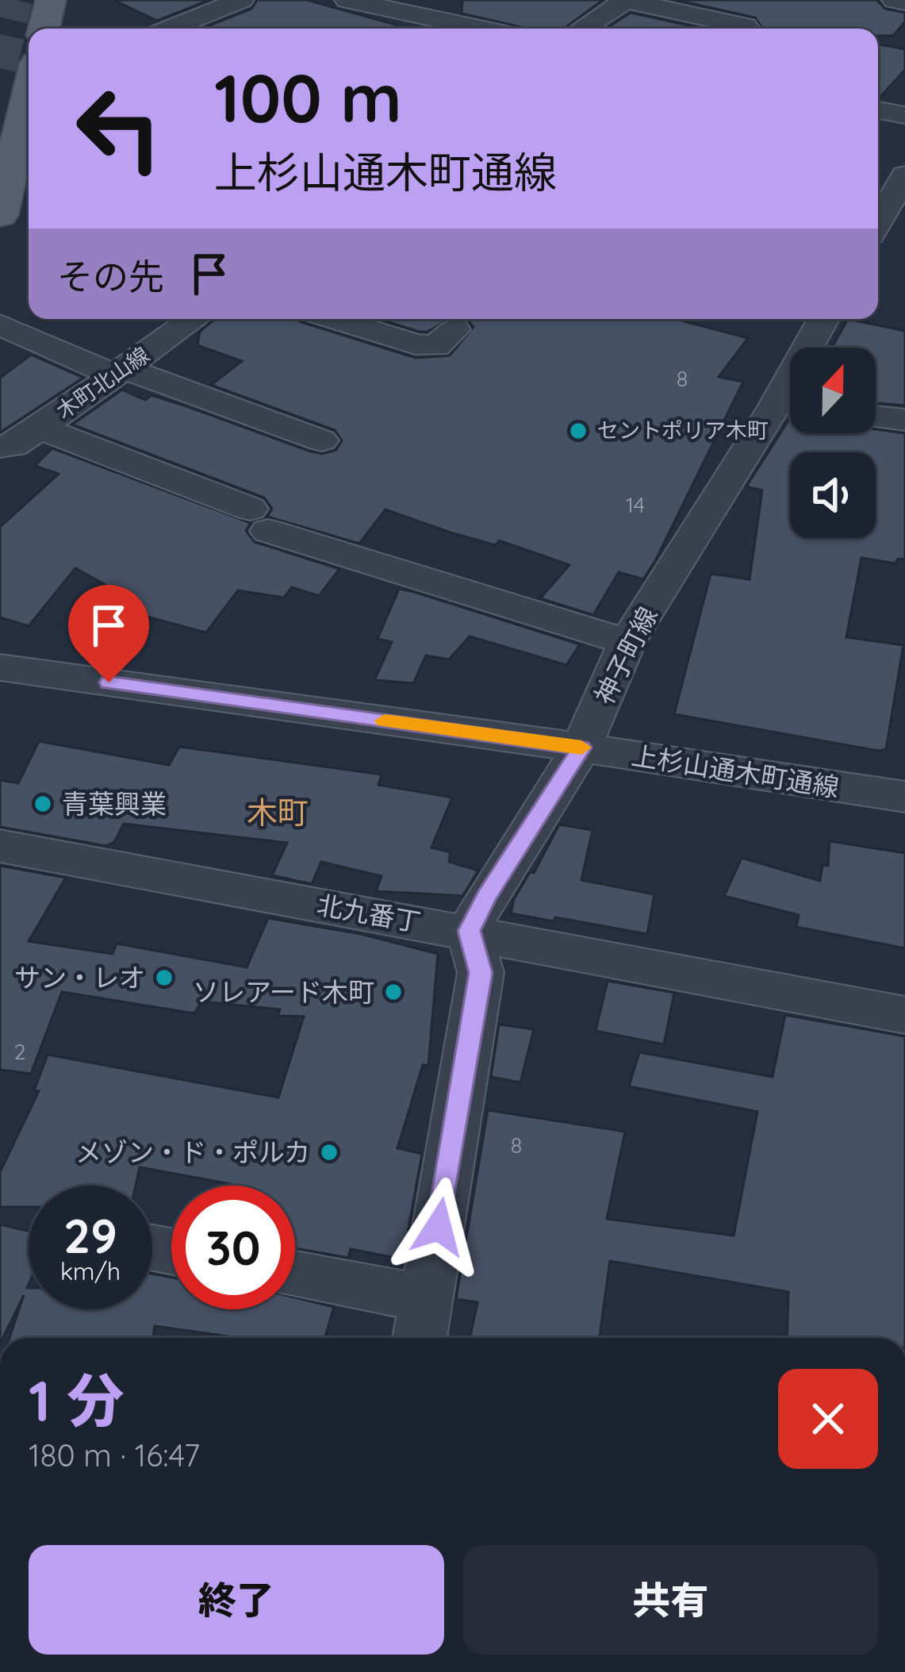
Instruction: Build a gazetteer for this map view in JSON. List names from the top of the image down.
{
  "streets": {
    "street": [
      "木町北山線",
      "神子町線",
      "上杉山通木町通線",
      "北九番丁"
    ]
  },
  "crossings": [
    ["神子町線", "上杉山通木町通線"],
    ["神子町線", "北九番丁"]
  ],
  "districts": ["木町"],
  "places": [
    "セントポリア木町",
    "青葉興業",
    "サン・レオ",
    "ソレアード木町",
    "メゾン・ド・ポルカ"
  ],
  "house_numbers": [
    "8",
    "14",
    "2",
    "8"
  ],
  "north": "top",
  "page": {
    "turn": ["100 m", "上杉山通木町通線"],
    "then": "その先",
    "speed": "29 km/h",
    "limit": "30",
    "heading": ["1 分", "180 m · 16:47"],
    "buttons": ["終了", "共有"]
  }
}
